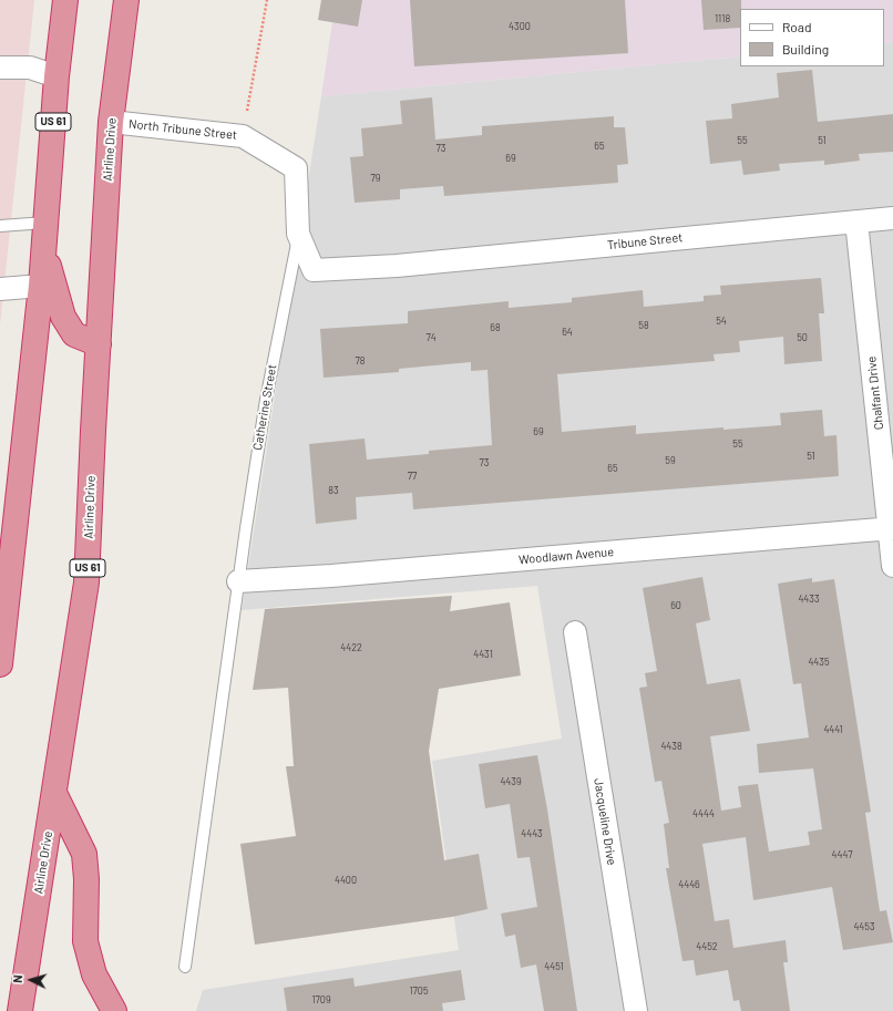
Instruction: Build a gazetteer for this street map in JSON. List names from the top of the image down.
{
  "streets": {
    "highway": ["US 61", "Airline Drive"],
    "street": [
      "North Tribune Street",
      "Tribune Street",
      "Chalfant Drive",
      "Woodlawn Avenue",
      "Jacqueline Drive"
    ],
    "lane": ["Catherine Street"]
  },
  "crossings": [
    ["North Tribune Street", "Airline Drive"],
    ["North Tribune Street", "Tribune Street"],
    ["North Tribune Street", "Catherine Street"],
    ["Tribune Street", "Chalfant Drive"],
    ["Chalfant Drive", "Woodlawn Avenue"],
    ["Catherine Street", "Woodlawn Avenue"]
  ],
  "house_numbers": [
    "1118",
    "4300",
    "55",
    "51",
    "65",
    "73",
    "69",
    "79",
    "54",
    "58",
    "68",
    "64",
    "74",
    "50",
    "78",
    "69",
    "55",
    "51",
    "59",
    "73",
    "65",
    "77",
    "83",
    "4433",
    "60",
    "4422",
    "4431",
    "4435",
    "4441",
    "4438",
    "4439",
    "4444",
    "4443",
    "4447",
    "4400",
    "4446",
    "4453",
    "4452",
    "4451",
    "1705",
    "1709"
  ],
  "legend": ["Road", "Building"],
  "north": "left"
}
